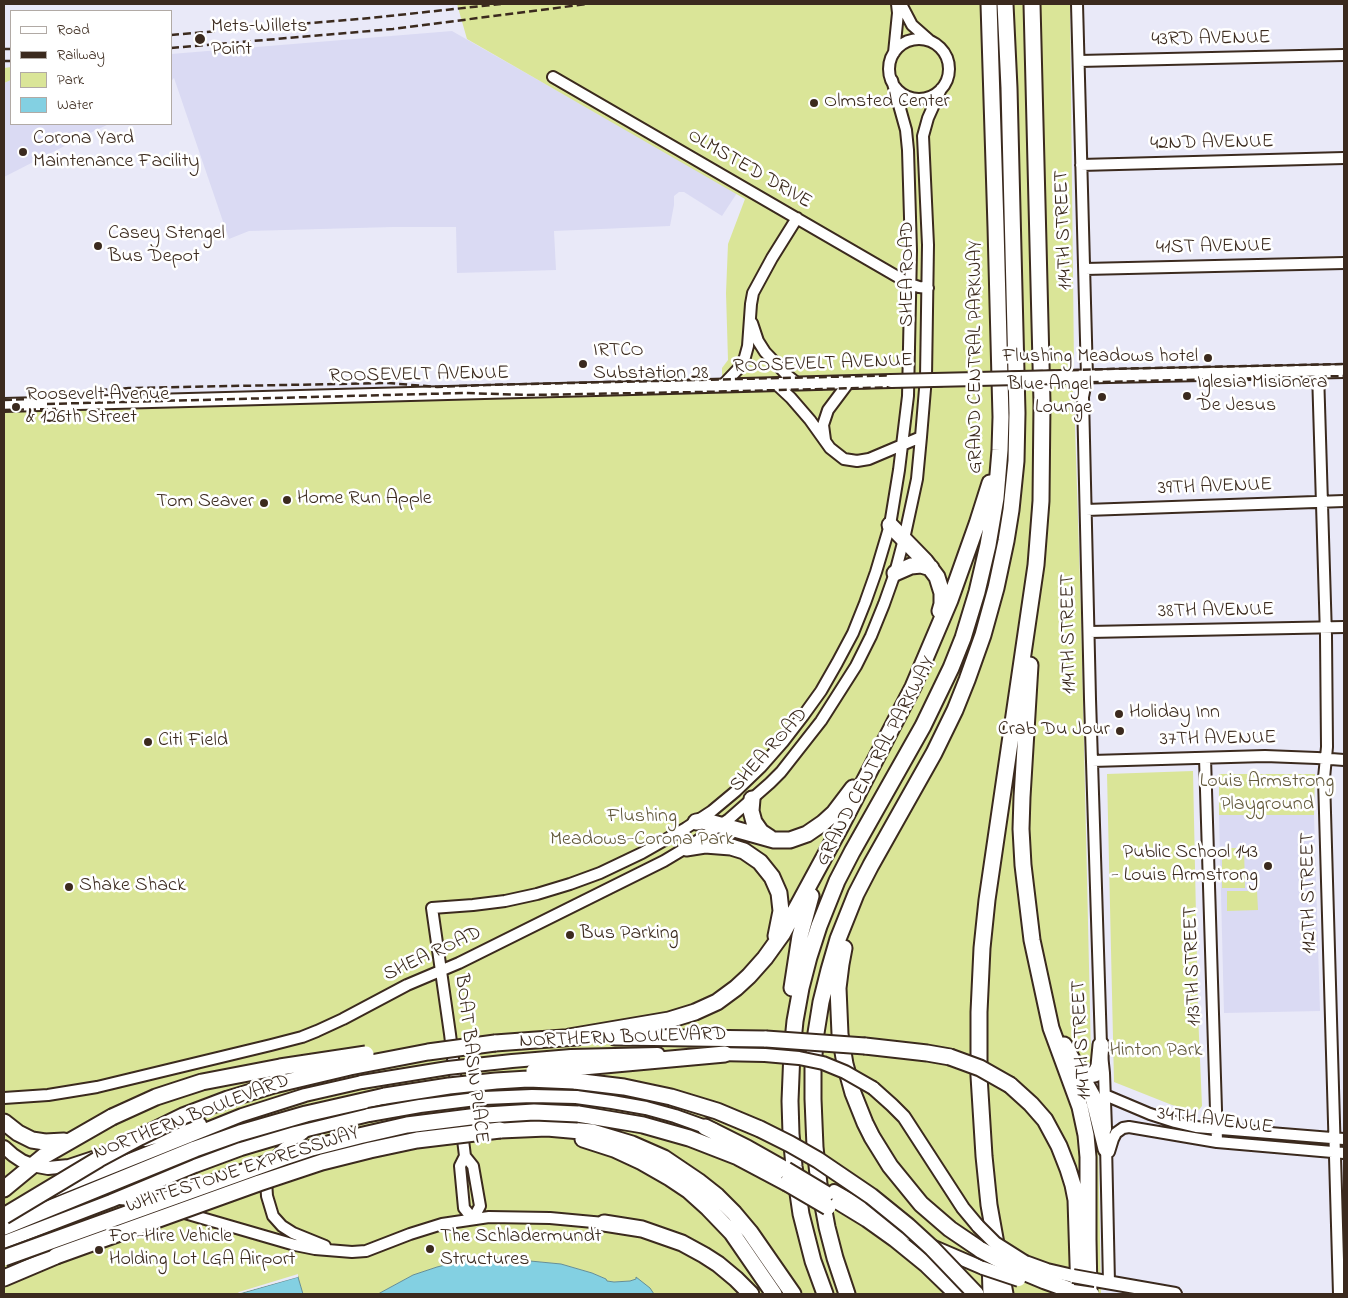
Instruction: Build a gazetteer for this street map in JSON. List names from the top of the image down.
{
  "streets": {
    "highway": ["GRAND CENTRAL PARKWAY", "WHITESTONE EXPRESSWAY"],
    "main road": ["ROOSEVELT AVENUE", "NORTHERN BOULEVARD"],
    "street": [
      "43RD AVENUE",
      "42ND AVENUE",
      "OLMSTED DRIVE",
      "114TH STREET",
      "41ST AVENUE",
      "SHEA ROAD",
      "39TH AVENUE",
      "38TH AVENUE",
      "37TH AVENUE",
      "112TH STREET",
      "113TH STREET",
      "BOAT BASIN PLACE",
      "34TH AVENUE"
    ]
  },
  "crossings": [
    ["43RD AVENUE", "114TH STREET"],
    ["42ND AVENUE", "114TH STREET"],
    ["OLMSTED DRIVE", "SHEA ROAD"],
    ["114TH STREET", "41ST AVENUE"],
    ["114TH STREET", "ROOSEVELT AVENUE"],
    ["114TH STREET", "39TH AVENUE"],
    ["114TH STREET", "38TH AVENUE"],
    ["114TH STREET", "37TH AVENUE"],
    ["114TH STREET", "34TH AVENUE"],
    ["SHEA ROAD", "BOAT BASIN PLACE"],
    ["ROOSEVELT AVENUE", "112TH STREET"],
    ["39TH AVENUE", "112TH STREET"],
    ["38TH AVENUE", "112TH STREET"],
    ["37TH AVENUE", "112TH STREET"],
    ["37TH AVENUE", "113TH STREET"],
    ["112TH STREET", "34TH AVENUE"],
    ["113TH STREET", "34TH AVENUE"]
  ],
  "parks": ["Louis Armstrong Playground", "Flushing Meadows-Corona Park", "Hinton Park"],
  "places": [
    "Mets–Willets Point",
    "Olmsted Center",
    "Corona Yard Maintenance Facility",
    "Casey Stengel Bus Depot",
    "Flushing Meadows hotel",
    "IRTCO Substation 28",
    "Iglesia Misionera De Jesus",
    "Blue Angel Lounge",
    "Roosevelt Avenue & 126th Street",
    "Home Run Apple",
    "Tom Seaver",
    "Holiday Inn",
    "Crab Du Jour",
    "Citi Field",
    "Public School 143 - Louis Armstrong",
    "Shake Shack",
    "Bus Parking",
    "The Schladermundt Structures",
    "For-Hire Vehicle Holding Lot LGA Airport"
  ],
  "legend": [
    "Road",
    "Railway",
    "Park",
    "Water"
  ]
}
